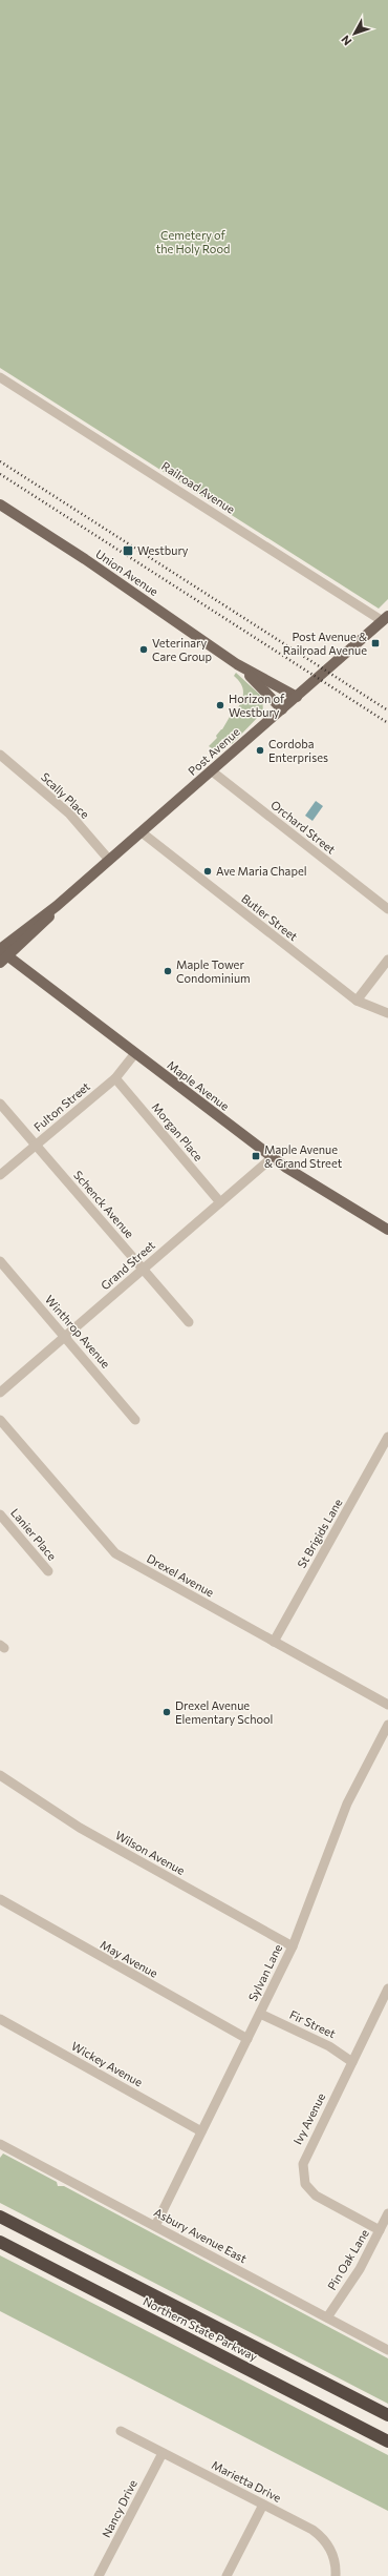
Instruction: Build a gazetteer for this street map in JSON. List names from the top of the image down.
{
  "streets": {
    "highway": ["Northern State Parkway"],
    "main road": ["Union Avenue", "Post Avenue", "Maple Avenue"],
    "street": [
      "Railroad Avenue",
      "Scally Place",
      "Orchard Street",
      "Butler Street",
      "Fulton Street",
      "Morgan Place",
      "Schenck Avenue",
      "Grand Street",
      "Winthrop Avenue",
      "St Brigids Lane",
      "Lanier Place",
      "Drexel Avenue",
      "Wilson Avenue",
      "May Avenue",
      "Sylvan Lane",
      "Fir Street",
      "Wickey Avenue",
      "Ivy Avenue",
      "Asbury Avenue East",
      "Pin Oak Lane",
      "Marietta Drive",
      "Nancy Drive"
    ]
  },
  "crossings": [
    ["Railroad Avenue", "Post Avenue"],
    ["Union Avenue", "Post Avenue"],
    ["Post Avenue", "Scally Place"],
    ["Post Avenue", "Orchard Street"],
    ["Post Avenue", "Butler Street"],
    ["Post Avenue", "Maple Avenue"],
    ["Maple Avenue", "Fulton Street"],
    ["Maple Avenue", "Grand Street"],
    ["Fulton Street", "Morgan Place"],
    ["Fulton Street", "Schenck Avenue"],
    ["Morgan Place", "Grand Street"],
    ["Schenck Avenue", "Grand Street"],
    ["Grand Street", "Winthrop Avenue"],
    ["St Brigids Lane", "Drexel Avenue"],
    ["Wilson Avenue", "Sylvan Lane"],
    ["May Avenue", "Sylvan Lane"],
    ["Sylvan Lane", "Fir Street"],
    ["Sylvan Lane", "Wickey Avenue"],
    ["Sylvan Lane", "Asbury Avenue East"],
    ["Fir Street", "Ivy Avenue"],
    ["Ivy Avenue", "Pin Oak Lane"],
    ["Asbury Avenue East", "Pin Oak Lane"],
    ["Marietta Drive", "Nancy Drive"]
  ],
  "parks": ["Cemetery of the Holy Rood"],
  "places": {
    "transit": ["Westbury", "Post Avenue & Railroad Avenue", "Maple Avenue & Grand Street"],
    "other": [
      "Veterinary Care Group",
      "Horizon of Westbury",
      "Cordoba Enterprises",
      "Ave Maria Chapel",
      "Maple Tower Condominium",
      "Drexel Avenue Elementary School"
    ]
  },
  "north": "bottom left"
}
